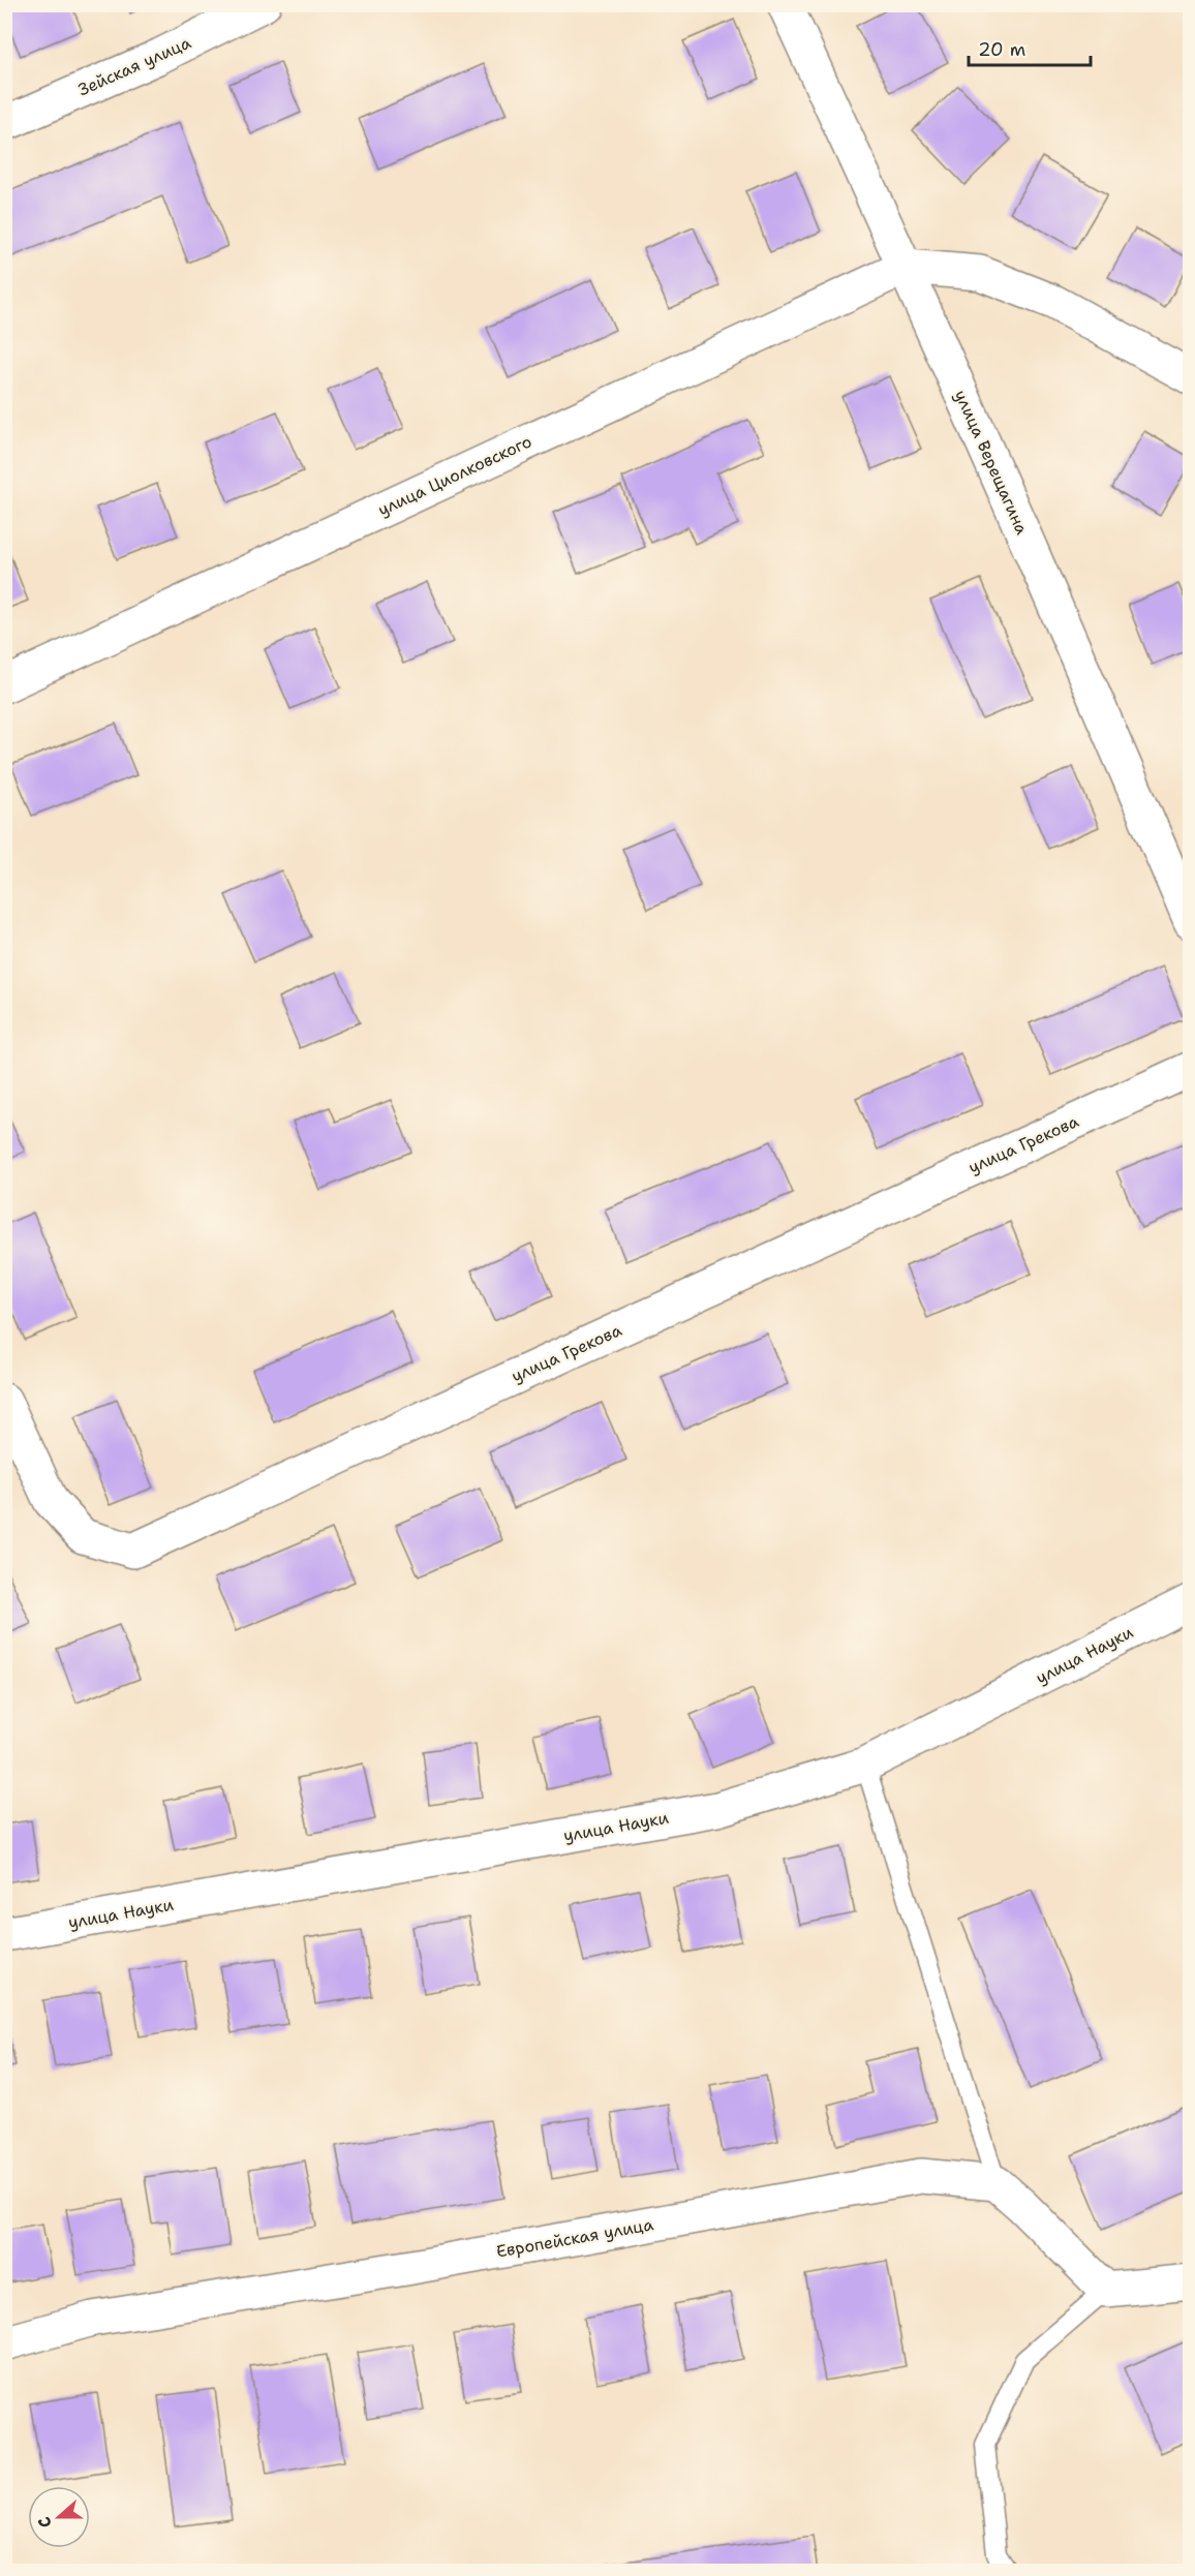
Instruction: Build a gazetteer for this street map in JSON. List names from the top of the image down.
{
  "streets": {
    "street": [
      "Зейская улица",
      "улица Верещагина",
      "улица Циолковского",
      "улица Грекова",
      "улица Науки",
      "Европейская улица"
    ]
  },
  "crossings": [
    ["улица Верещагина", "улица Циолковского"]
  ],
  "scale_bar": "20 m",
  "north": "left"
}
